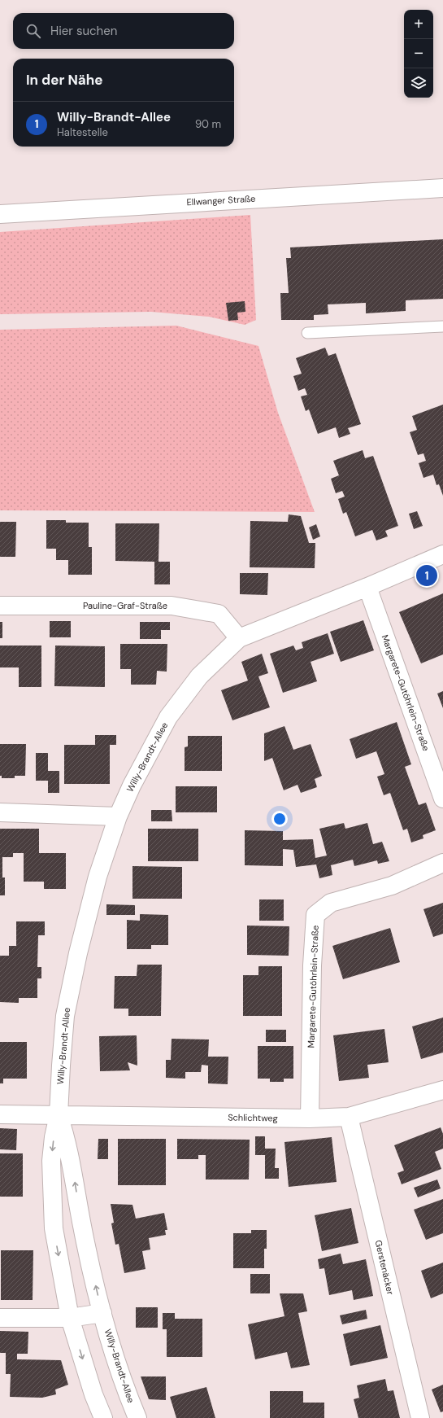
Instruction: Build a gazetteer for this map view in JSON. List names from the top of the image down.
{
  "streets": {
    "street": [
      "Ellwanger Straße",
      "Pauline-Graf-Straße",
      "Margarete-Gutöhrlein-Straße",
      "Willy-Brandt-Allee",
      "Schlichtweg",
      "Gerstenäcker"
    ]
  },
  "crossings": [
    ["Pauline-Graf-Straße", "Willy-Brandt-Allee"],
    ["Margarete-Gutöhrlein-Straße", "Willy-Brandt-Allee"],
    ["Margarete-Gutöhrlein-Straße", "Schlichtweg"],
    ["Willy-Brandt-Allee", "Schlichtweg"],
    ["Schlichtweg", "Gerstenäcker"]
  ],
  "page": {
    "map_buttons": ["+", "−"],
    "search": "Hier suchen",
    "heading": "In der Nähe",
    "list": [
      {
        "mark": "1",
        "name": "Willy-Brandt-Allee",
        "note": "Haltestelle",
        "value": "90 m"
      }
    ],
    "pins": "1"
  }
}
